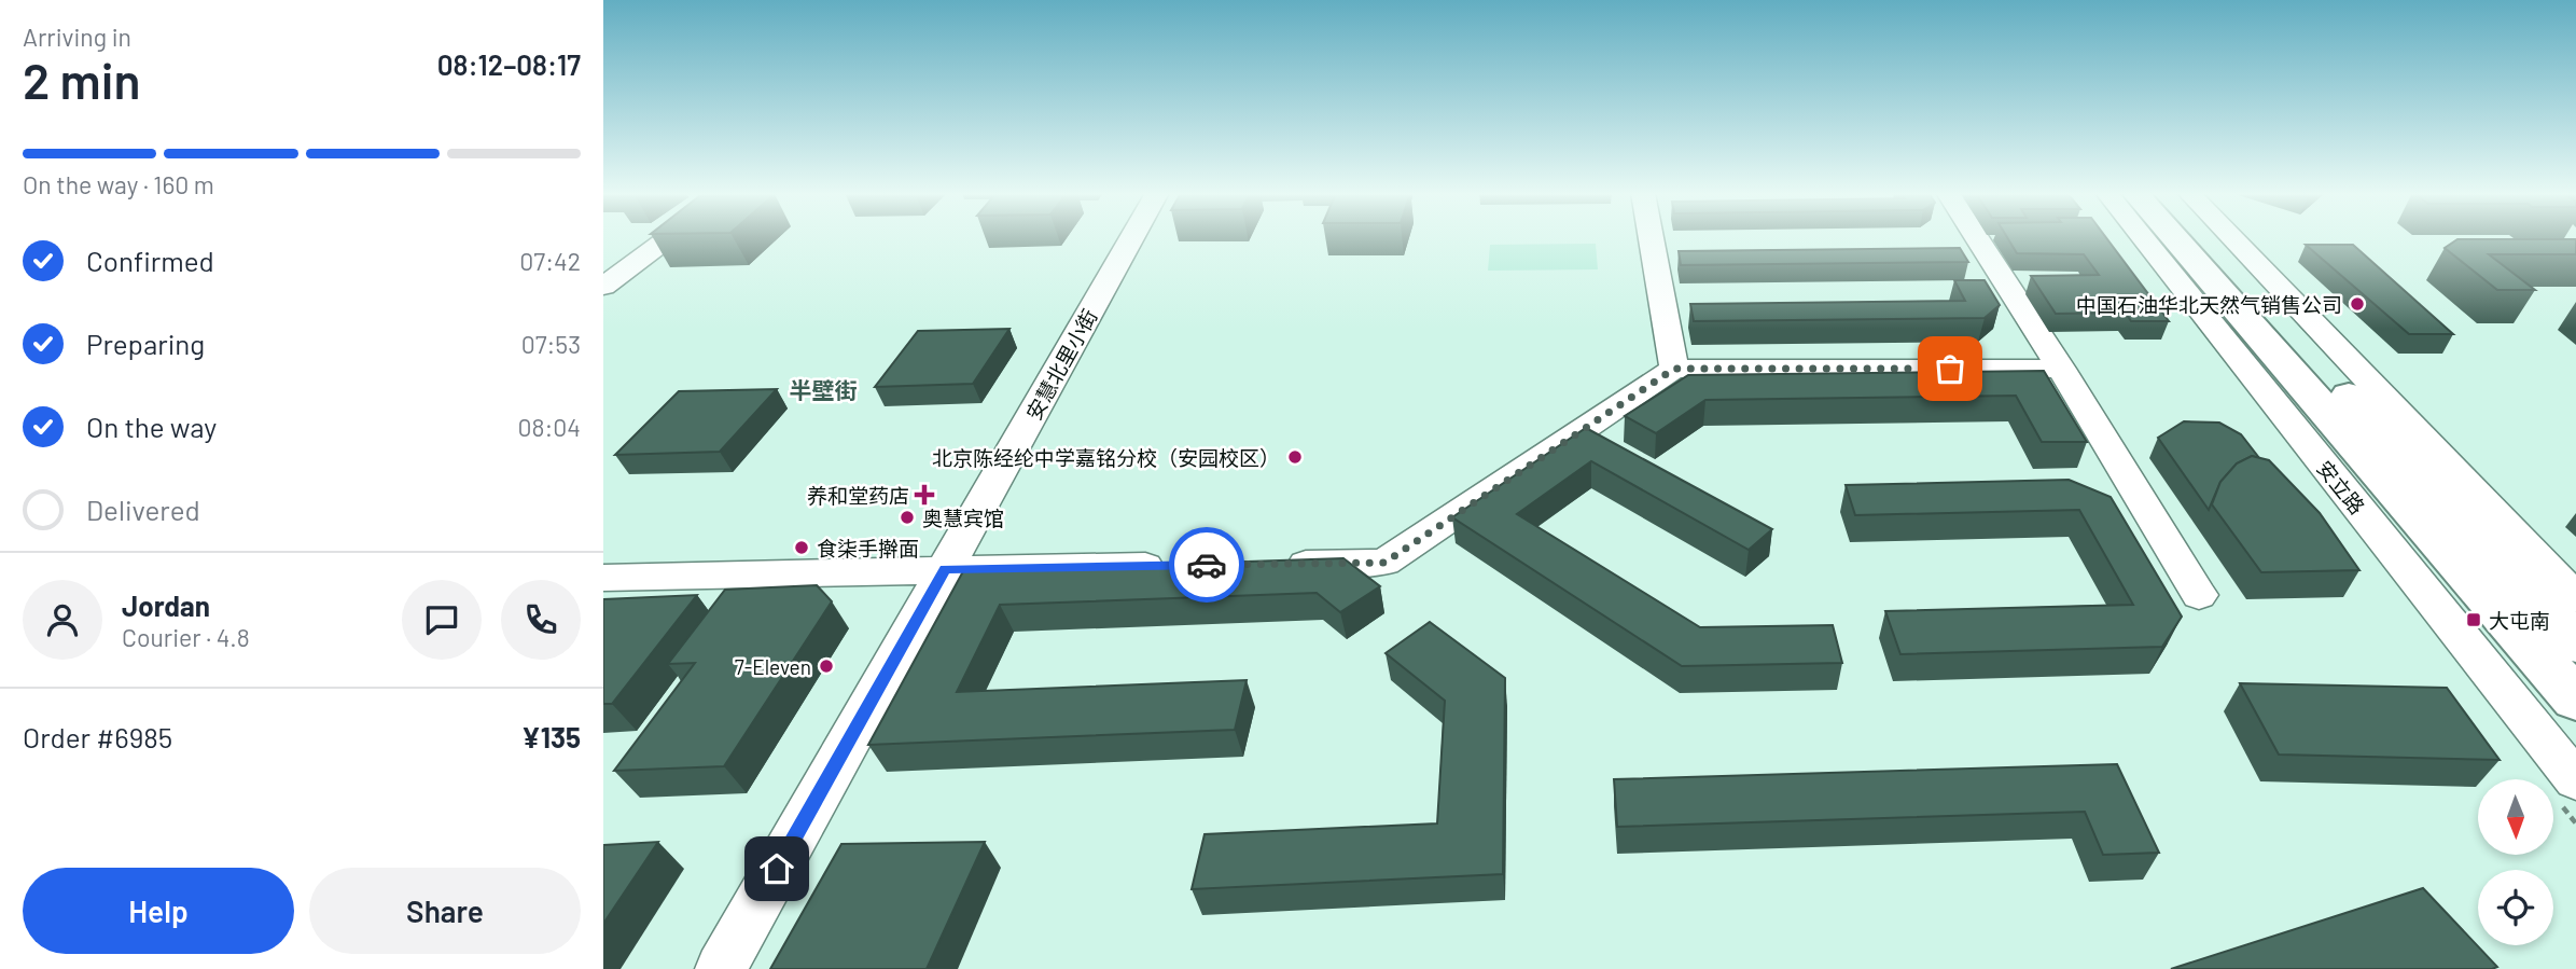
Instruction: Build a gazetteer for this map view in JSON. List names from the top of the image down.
{
  "streets": {
    "main road": ["安立路"],
    "street": ["安慧北里小街"]
  },
  "districts": ["半壁街"],
  "places": {
    "other": [
      "中国石油华北天然气销售公司",
      "北京陈经纶中学嘉铭分校（安园校区）",
      "奥慧宾馆",
      "食柒手擀面",
      "7-Eleven"
    ],
    "health": ["养和堂药店"],
    "transit": ["大屯南"]
  },
  "north": "bottom",
  "page": {
    "heading": ["2 min", "Arriving in", "08:12–08:17"],
    "panel": [
      "Jordan",
      "Courier · 4.8",
      "Order #6985",
      "¥135"
    ],
    "bar": "On the way · 160 m",
    "list": [
      ["Confirmed", "07:42"],
      ["Preparing", "07:53"],
      ["On the way", "08:04"],
      "Delivered"
    ],
    "buttons": ["Help", "Share"]
  }
}
